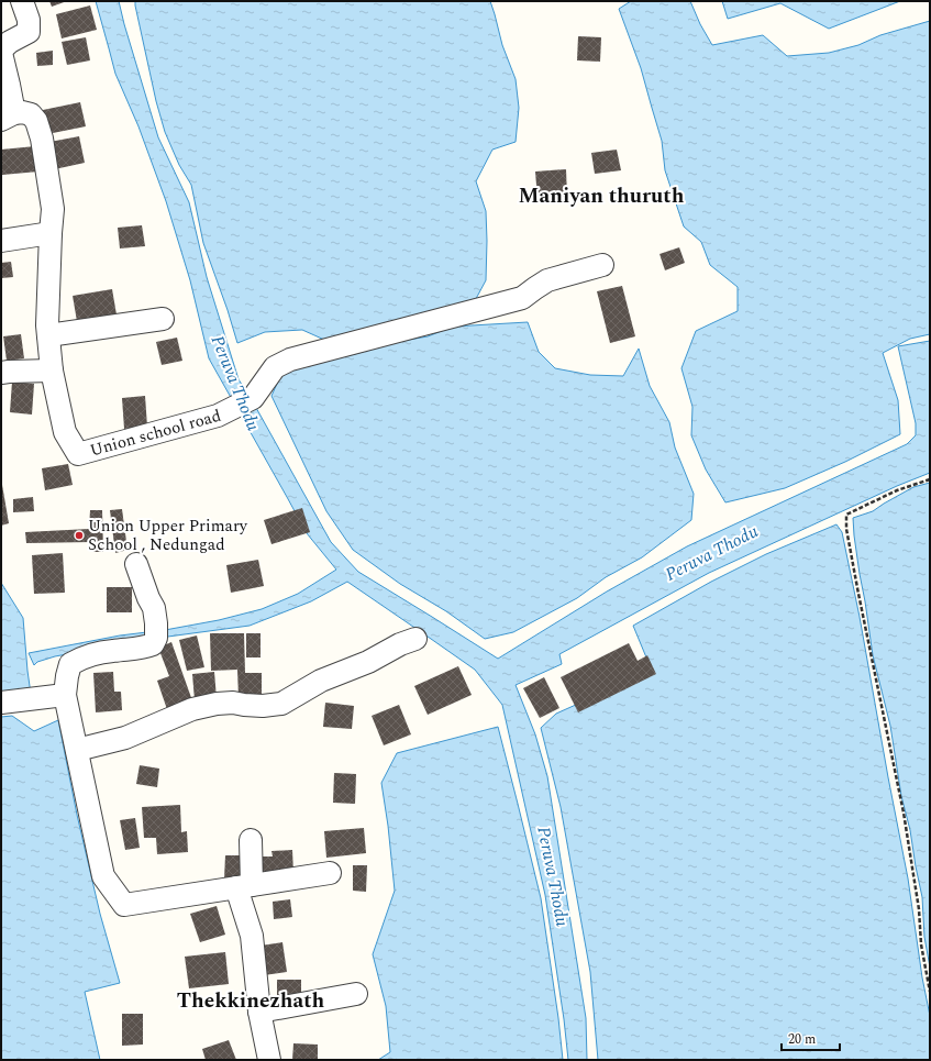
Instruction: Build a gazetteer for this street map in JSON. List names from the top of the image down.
{
  "streets": {
    "street": ["Union school road"]
  },
  "districts": ["Maniyan thuruth", "Thekkinezhath"],
  "water": ["Peruva Thodu"],
  "places": ["Union Upper Primary School , Nedungad"],
  "scale_bar": "20 m"
}
